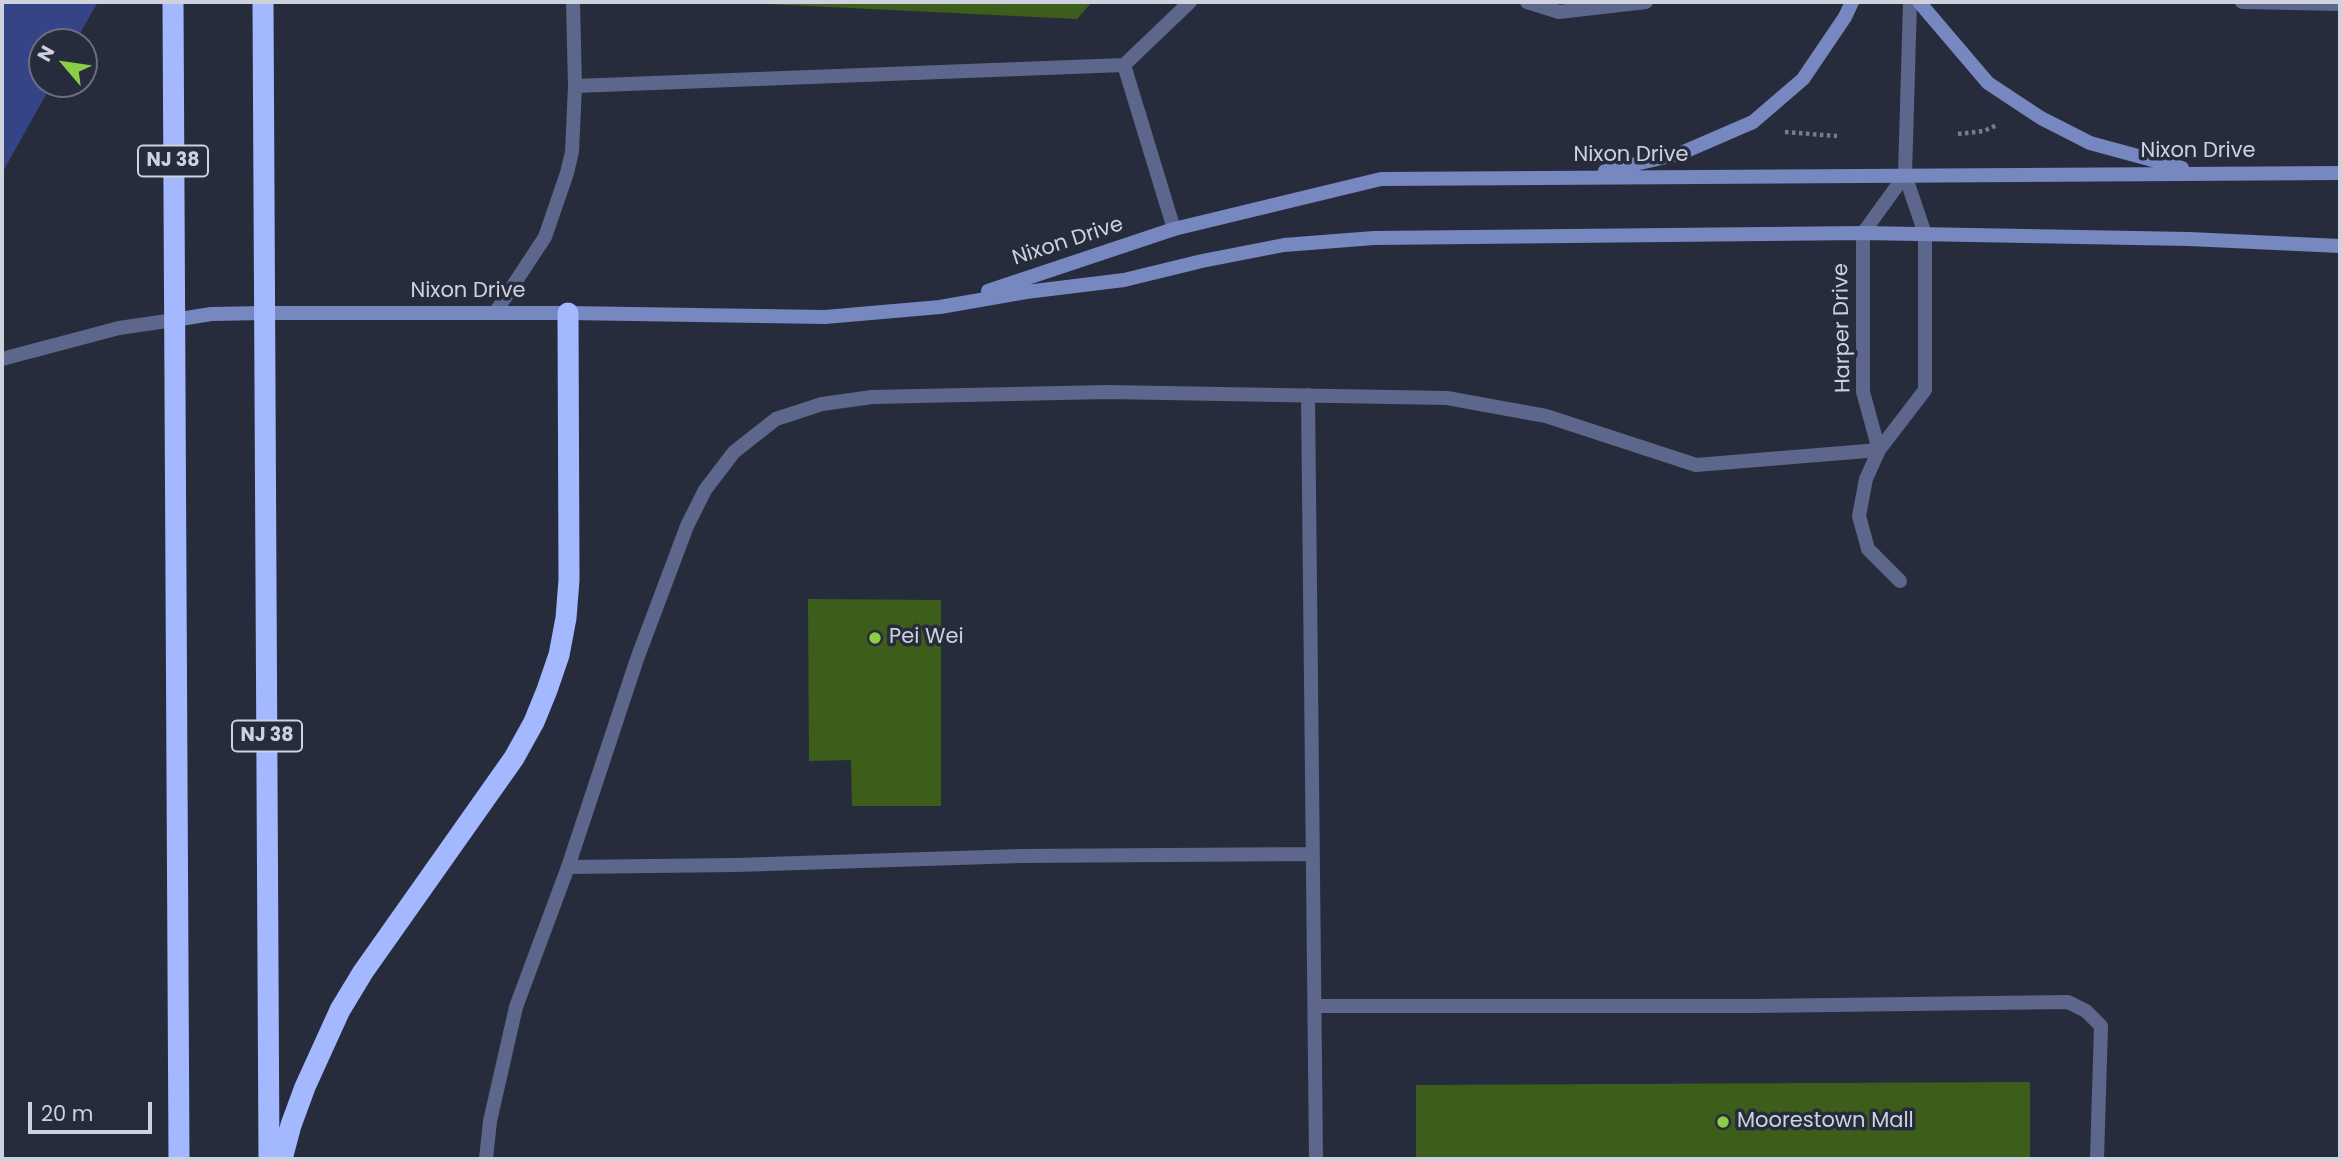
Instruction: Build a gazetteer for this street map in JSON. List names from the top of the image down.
{
  "streets": {
    "highway": ["NJ 38"],
    "street": ["Nixon Drive", "Harper Drive"]
  },
  "crossings": [
    ["Nixon Drive", "NJ 38"],
    ["Nixon Drive", "Harper Drive"]
  ],
  "places": ["Pei Wei", "Moorestown Mall"],
  "scale_bar": "20 m",
  "north": "top left"
}
